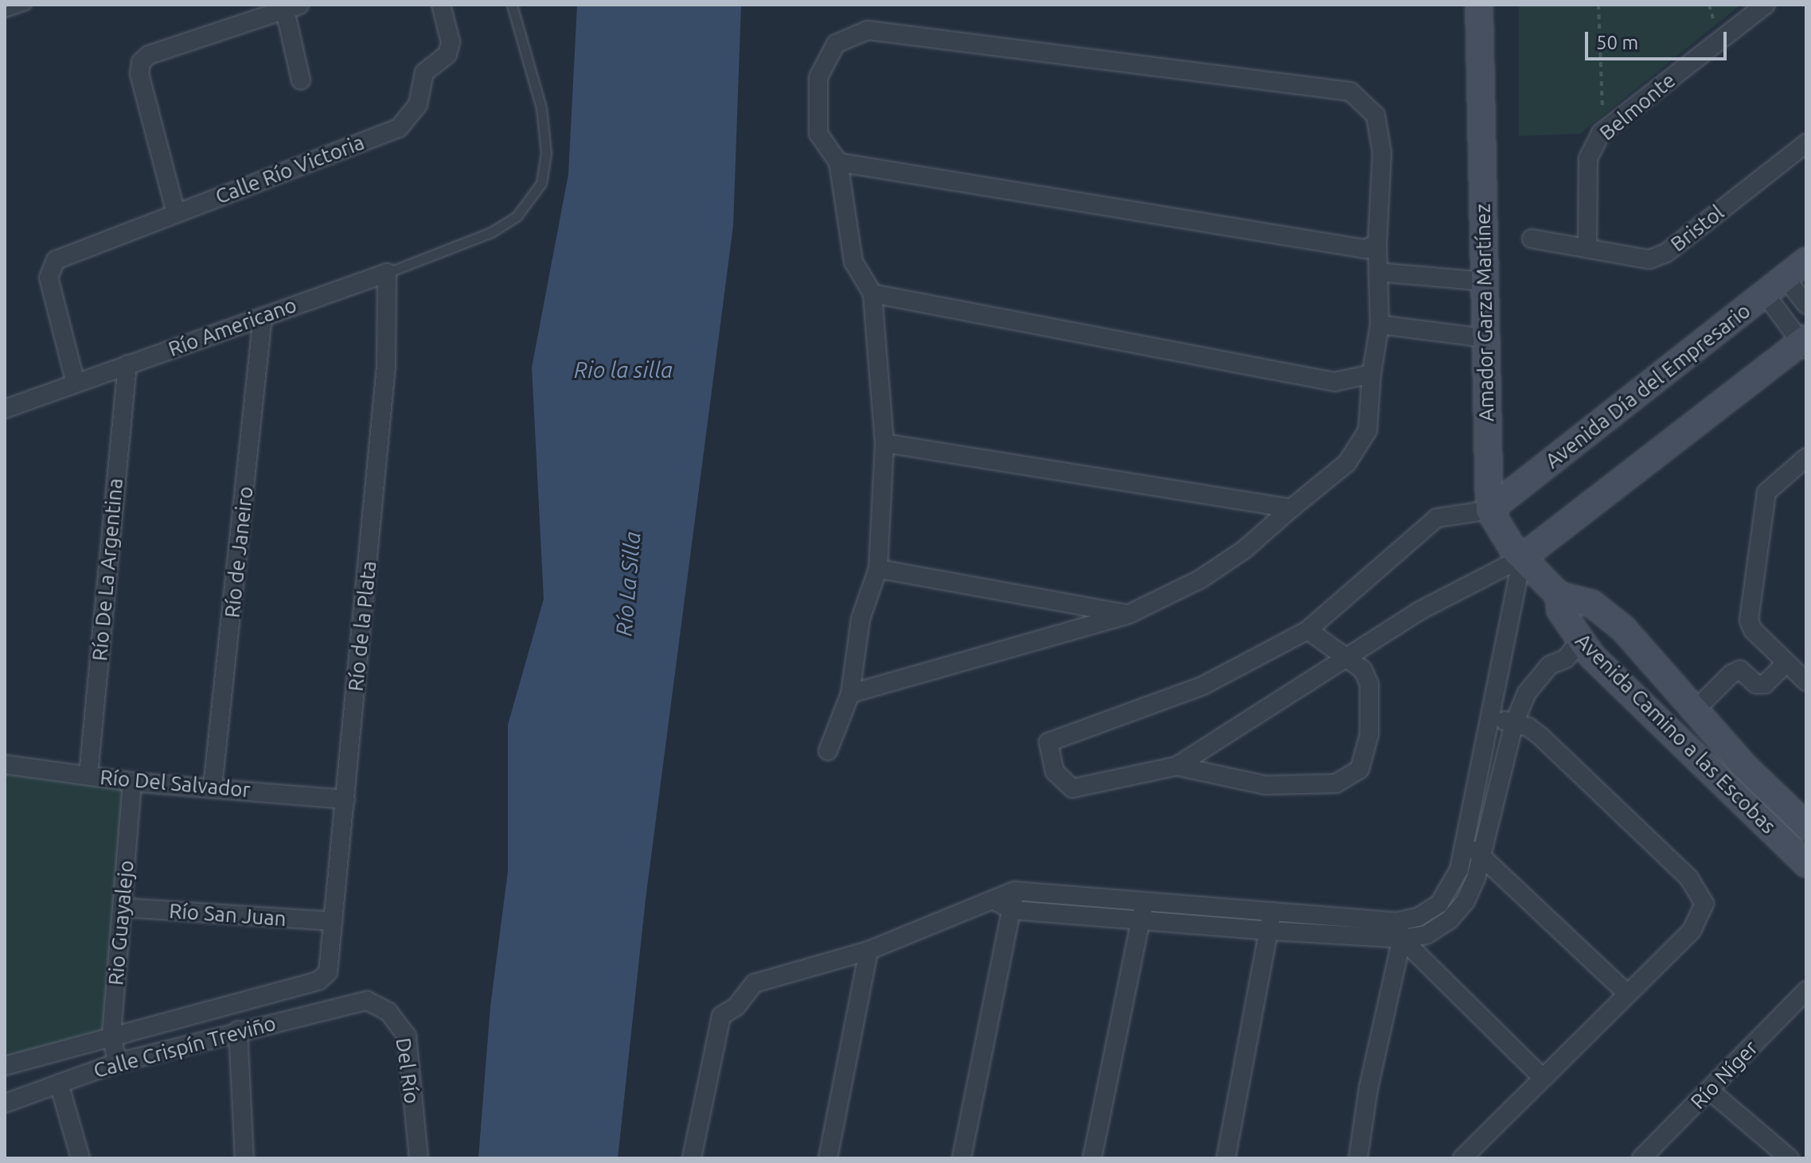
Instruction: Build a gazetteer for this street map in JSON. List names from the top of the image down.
{
  "streets": {
    "street": [
      "Belmonte",
      "Calle Río Victoria",
      "Bristol",
      "Amador Garza Martínez",
      "Río Americano",
      "Avenida Día del Empresario",
      "Río de Janeiro",
      "Río De La Argentina",
      "Río de la Plata",
      "Avenida Camino a las Escobas",
      "Río Del Salvador",
      "Río San Juan",
      "Rio Guayalejo",
      "Calle Crispín Treviño",
      "Del Río",
      "Río Níger"
    ]
  },
  "crossings": [
    ["Belmonte", "Bristol"],
    ["Calle Río Victoria", "Río Americano"],
    ["Amador Garza Martínez", "Avenida Día del Empresario"],
    ["Río Americano", "Río de Janeiro"],
    ["Río Americano", "Río De La Argentina"],
    ["Río Americano", "Río de la Plata"],
    ["Río de Janeiro", "Río Del Salvador"],
    ["Río De La Argentina", "Río Del Salvador"],
    ["Río de la Plata", "Río Del Salvador"],
    ["Río de la Plata", "Río San Juan"],
    ["Río de la Plata", "Calle Crispín Treviño"],
    ["Río Del Salvador", "Rio Guayalejo"],
    ["Río San Juan", "Rio Guayalejo"],
    ["Rio Guayalejo", "Calle Crispín Treviño"],
    ["Calle Crispín Treviño", "Del Río"]
  ],
  "water": ["Rio la silla", "Río La Silla"],
  "scale_bar": "50 m"
}
